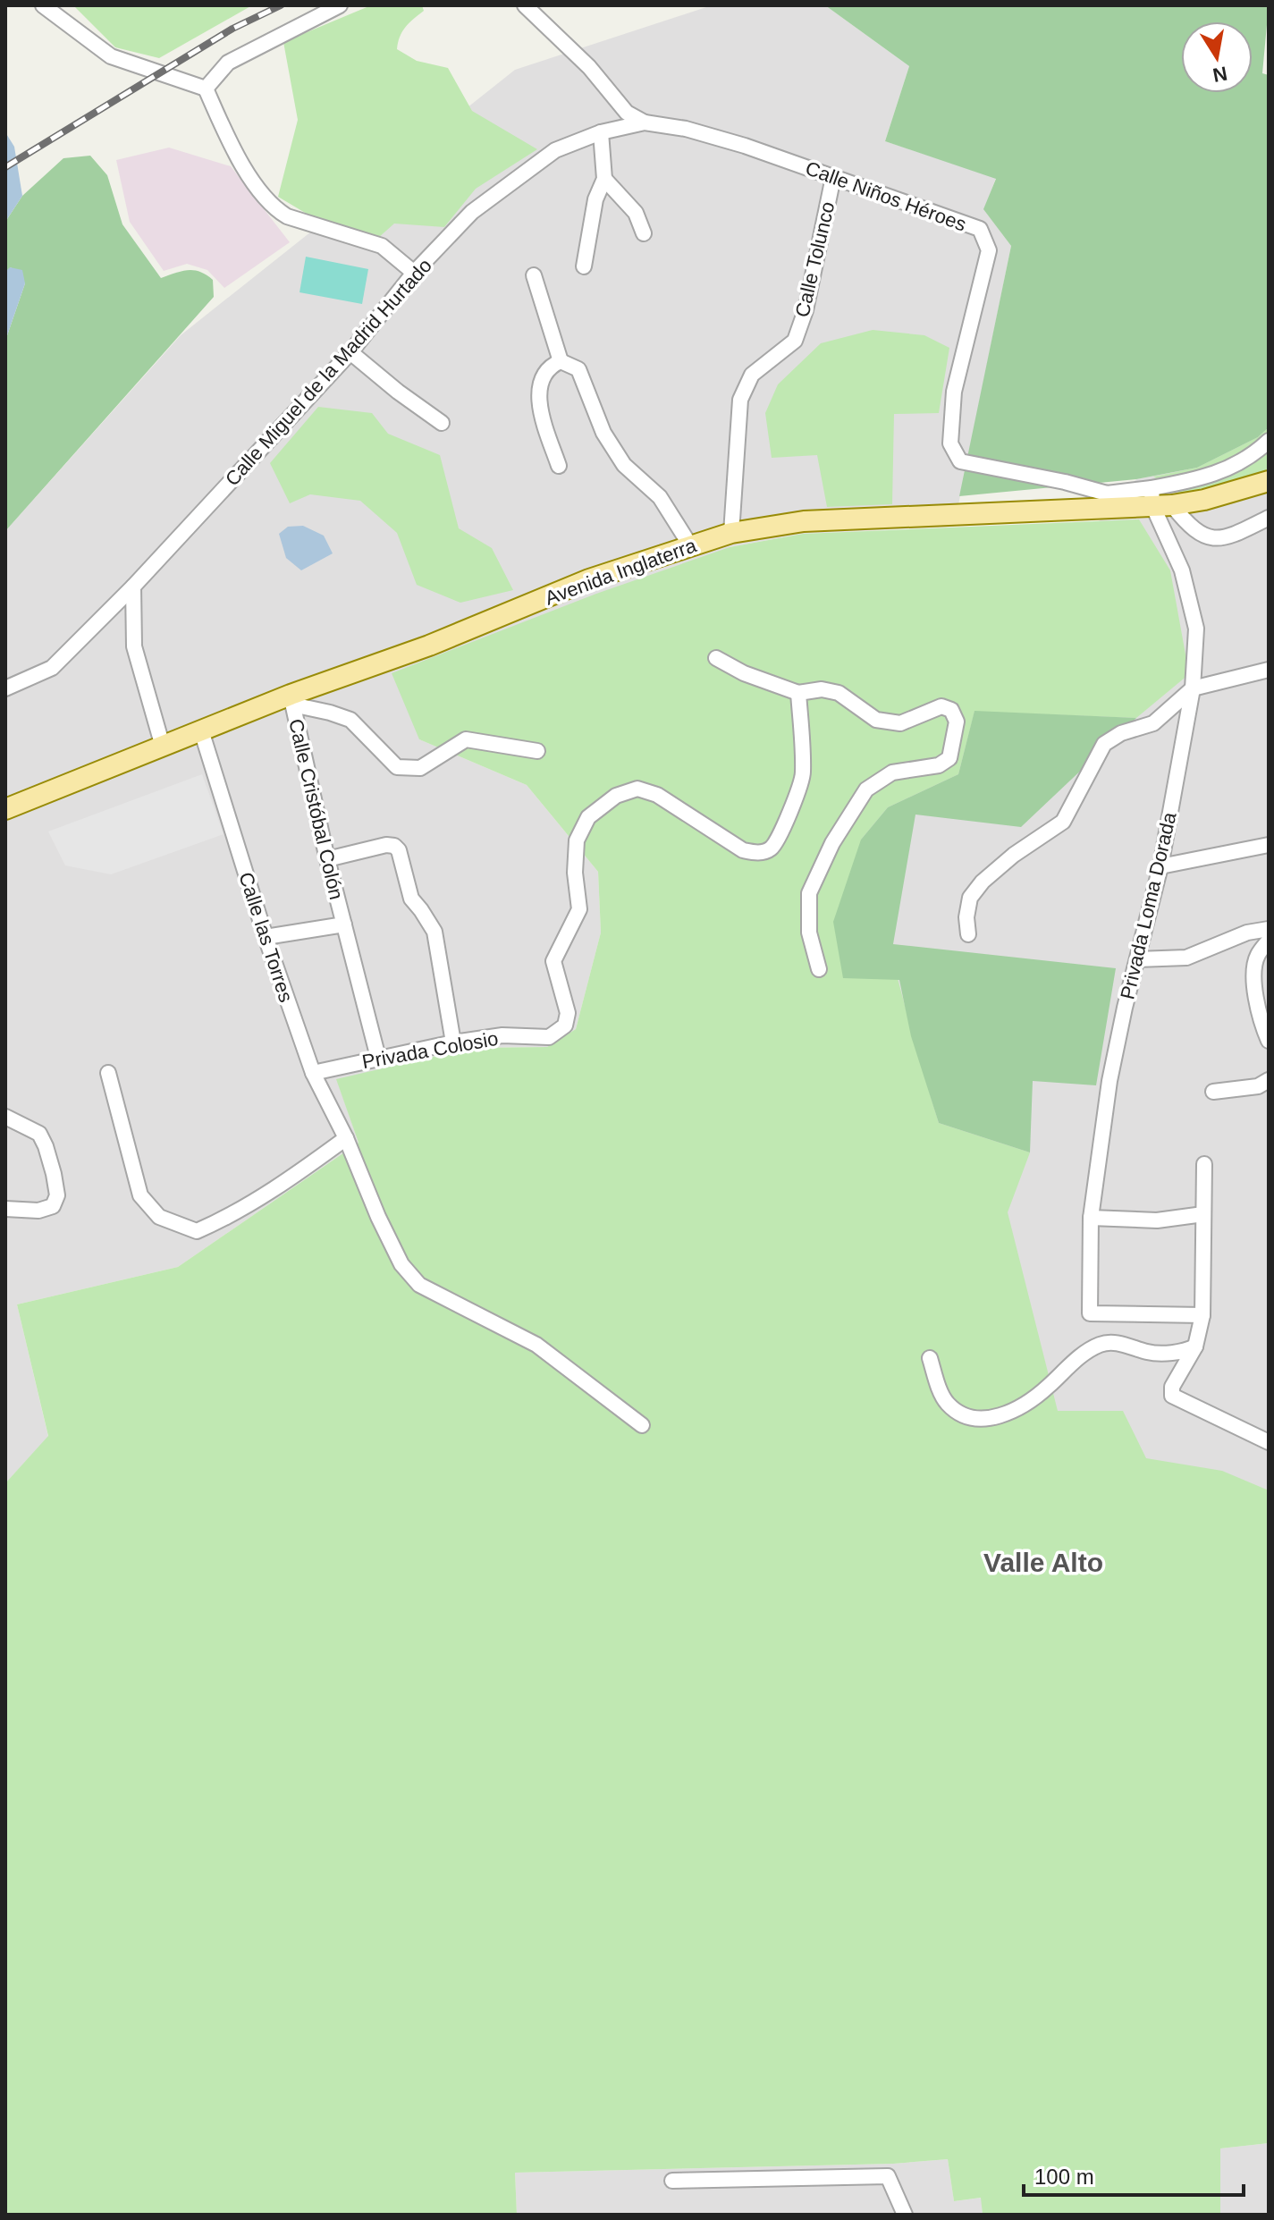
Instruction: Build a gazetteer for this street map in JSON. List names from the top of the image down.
{
  "streets": {
    "main road": ["Avenida Inglaterra"],
    "street": [
      "Calle Niños Héroes",
      "Calle Tolunco",
      "Calle Miguel de la Madrid Hurtado",
      "Calle Cristóbal Colón",
      "Privada Loma Dorada",
      "Calle las Torres",
      "Privada Colosio"
    ]
  },
  "crossings": [
    ["Calle Niños Héroes", "Calle Tolunco"],
    ["Calle Niños Héroes", "Calle Miguel de la Madrid Hurtado"],
    ["Calle Niños Héroes", "Avenida Inglaterra"],
    ["Calle Niños Héroes", "Privada Loma Dorada"],
    ["Calle Tolunco", "Avenida Inglaterra"],
    ["Avenida Inglaterra", "Calle Cristóbal Colón"],
    ["Avenida Inglaterra", "Privada Loma Dorada"],
    ["Avenida Inglaterra", "Calle las Torres"],
    ["Calle Cristóbal Colón", "Calle las Torres"],
    ["Calle Cristóbal Colón", "Privada Colosio"],
    ["Calle las Torres", "Privada Colosio"]
  ],
  "districts": ["Valle Alto"],
  "scale_bar": "100 m",
  "north": "bottom"
}
